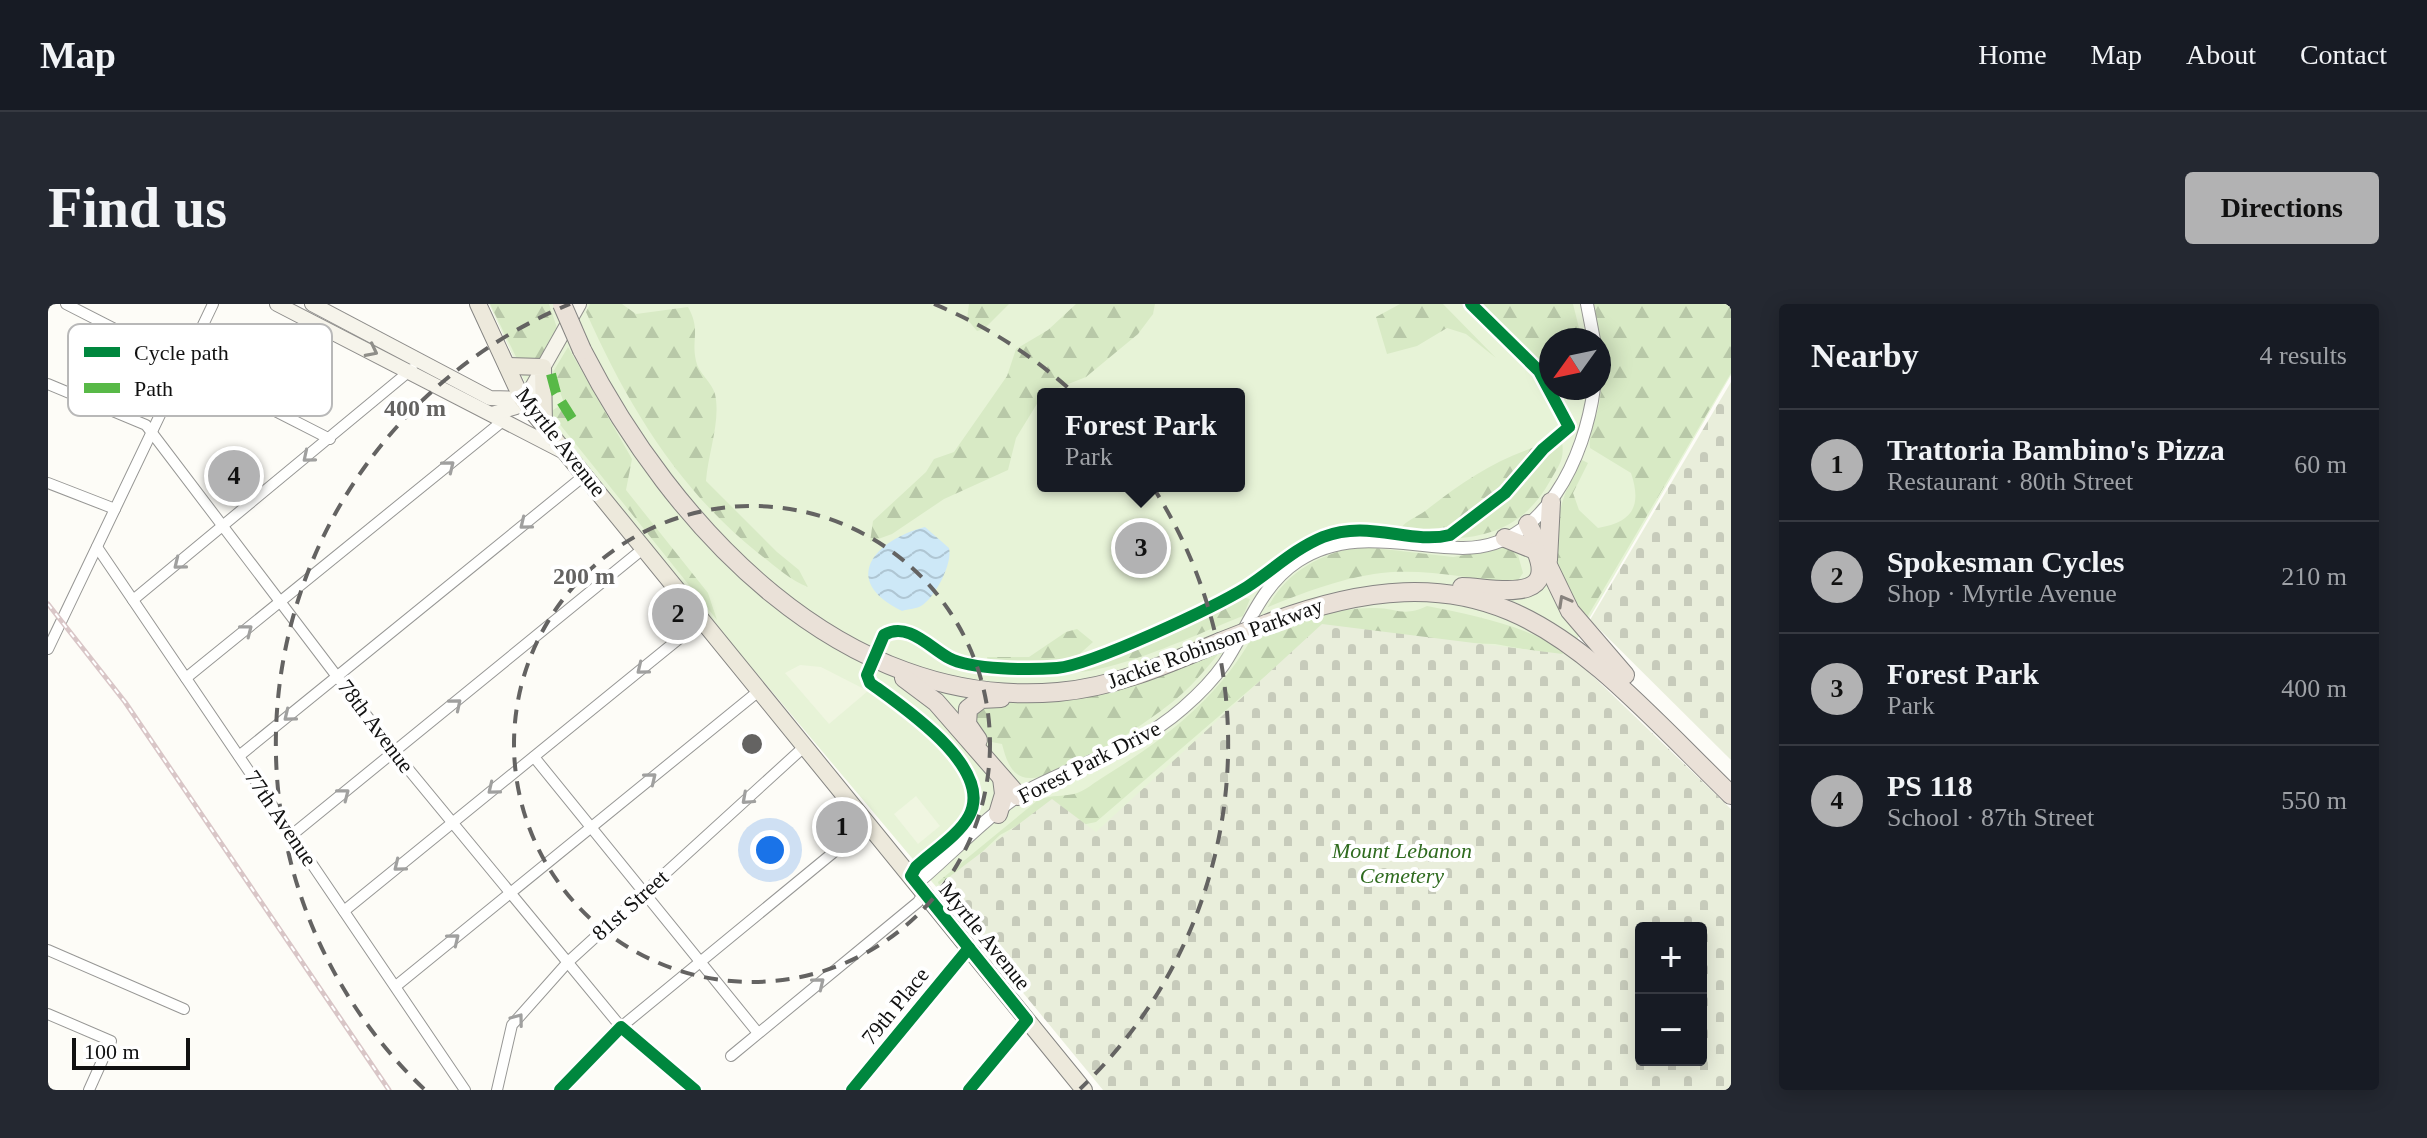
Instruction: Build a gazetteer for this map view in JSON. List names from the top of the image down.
{
  "streets": {
    "highway": ["Jackie Robinson Parkway"],
    "main road": ["Myrtle Avenue"],
    "street": [
      "78th Avenue",
      "Forest Park Drive",
      "77th Avenue",
      "81st Street",
      "79th Place"
    ]
  },
  "crossings": [
    ["Myrtle Avenue", "Forest Park Drive"],
    ["Myrtle Avenue", "81st Street"],
    ["Myrtle Avenue", "79th Place"],
    ["78th Avenue", "81st Street"]
  ],
  "parks": ["Mount Lebanon Cemetery"],
  "legend": ["Cycle path", "Path"],
  "scale_bar": "100 m",
  "north": "bottom left",
  "page": {
    "header": "Map",
    "nav": [
      "Home",
      "Map",
      "About",
      "Contact"
    ],
    "buttons": "Directions",
    "title": "Find us",
    "heading": ["Nearby", "4 results"],
    "popup": ["Forest Park", "Park"],
    "list": [
      {
        "mark": "1",
        "name": "Trattoria Bambino's Pizza",
        "note": "Restaurant · 80th Street",
        "value": "60 m"
      },
      {
        "mark": "2",
        "name": "Spokesman Cycles",
        "note": "Shop · Myrtle Avenue",
        "value": "210 m"
      },
      {
        "mark": "3",
        "name": "Forest Park",
        "note": "Park",
        "value": "400 m"
      },
      {
        "mark": "4",
        "name": "PS 118",
        "note": "School · 87th Street",
        "value": "550 m"
      }
    ],
    "pins": [
      "4",
      "3",
      "2",
      "1"
    ],
    "map_buttons": ["+", "−"],
    "scale": "100 m"
  },
  "rings": ["400 m", "200 m"]
}
